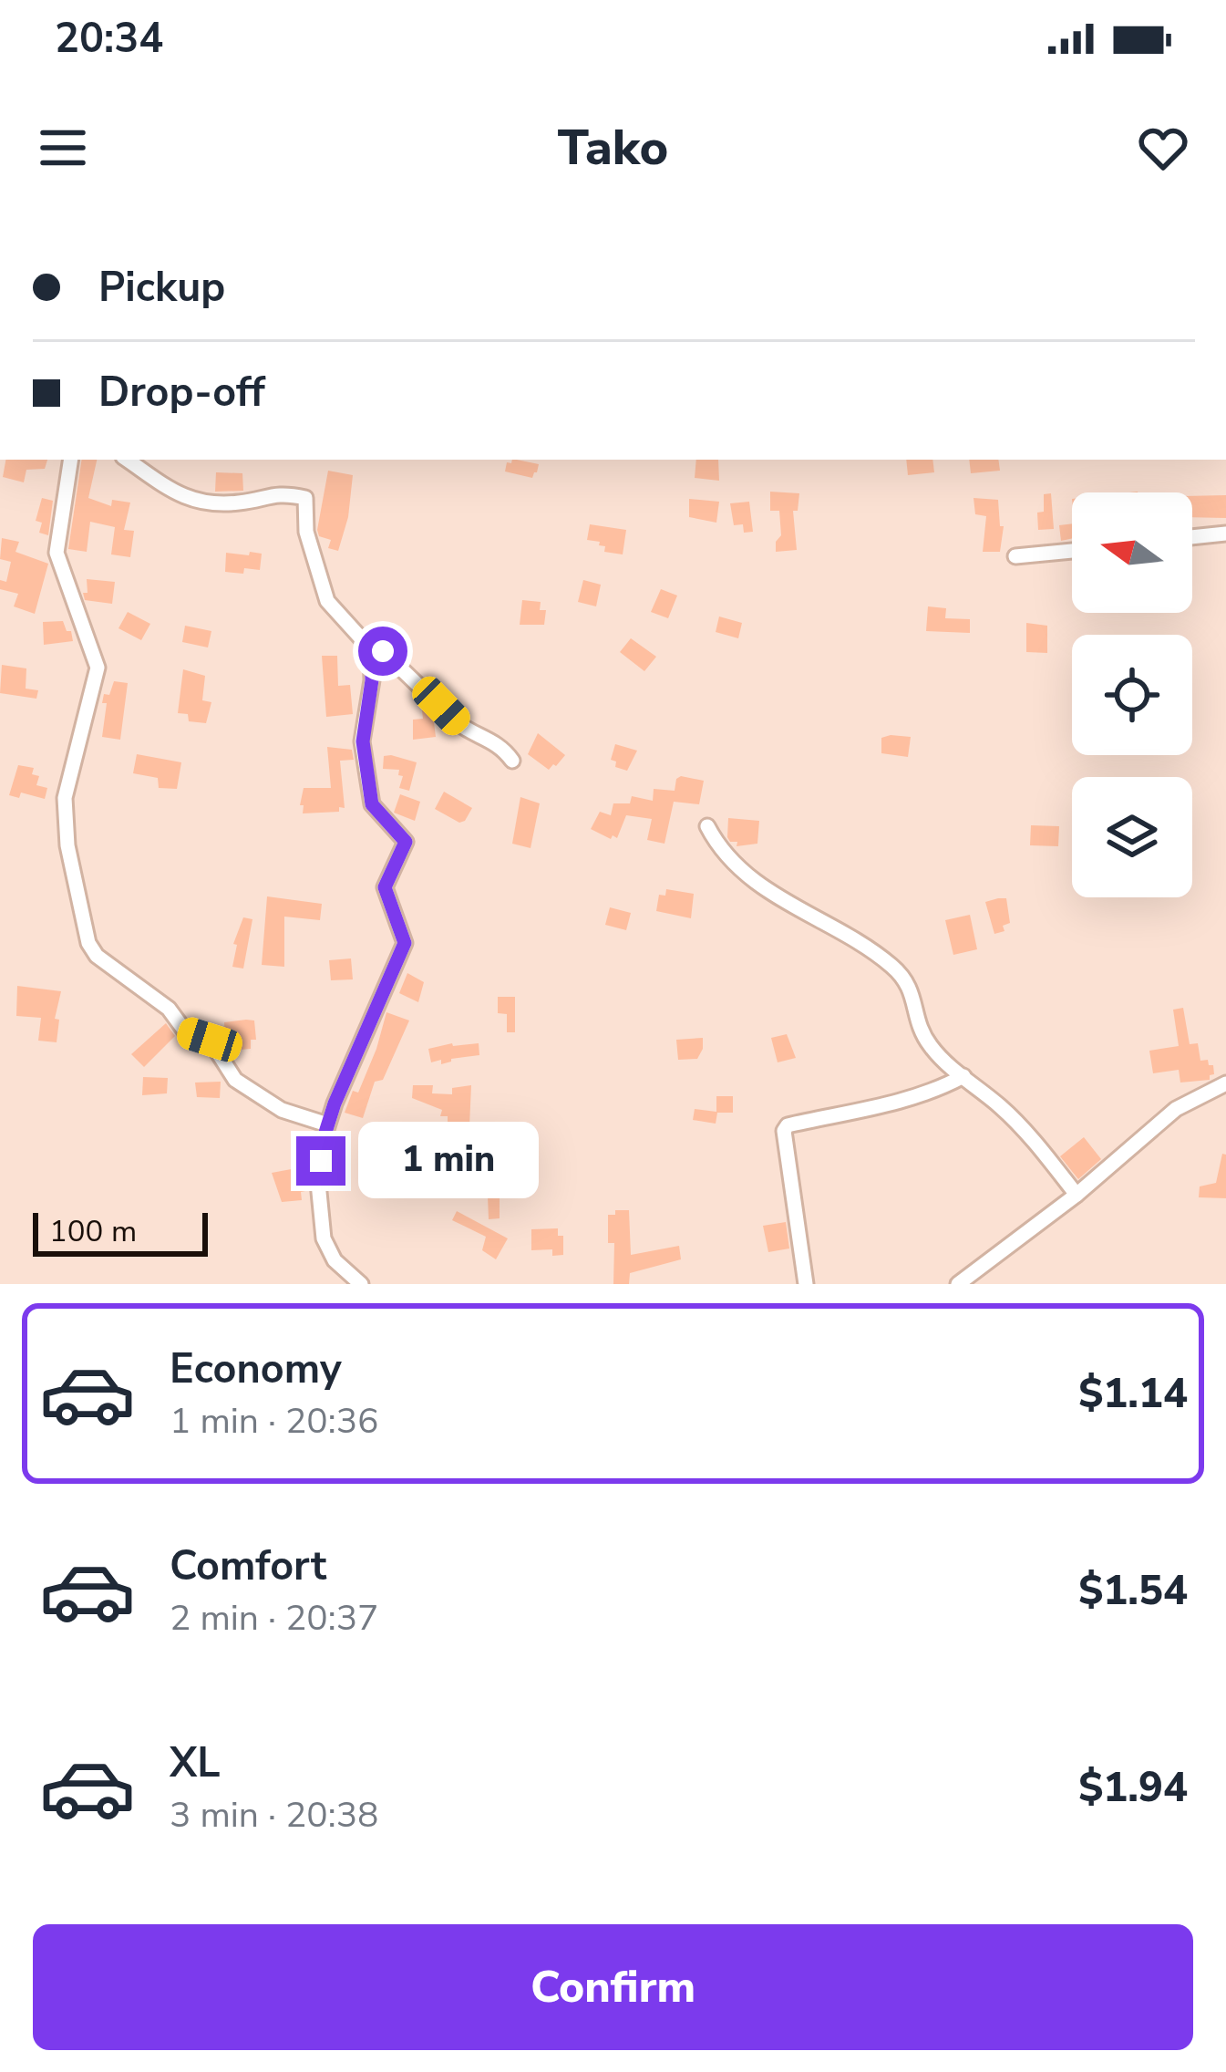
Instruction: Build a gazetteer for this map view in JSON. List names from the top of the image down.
{
  "scale_bar": "100 m",
  "north": "left",
  "page": {
    "status": "20:34",
    "header": "Tako",
    "banner": ["Pickup", "Drop-off"],
    "bubble": "1 min",
    "scale": "100 m",
    "list": [
      {
        "name": "Economy",
        "note": "1 min · 20:36",
        "value": "$1.14"
      },
      {
        "name": "Comfort",
        "note": "2 min · 20:37",
        "value": "$1.54"
      },
      {
        "name": "XL",
        "note": "3 min · 20:38",
        "value": "$1.94"
      }
    ],
    "buttons": "Confirm"
  }
}
